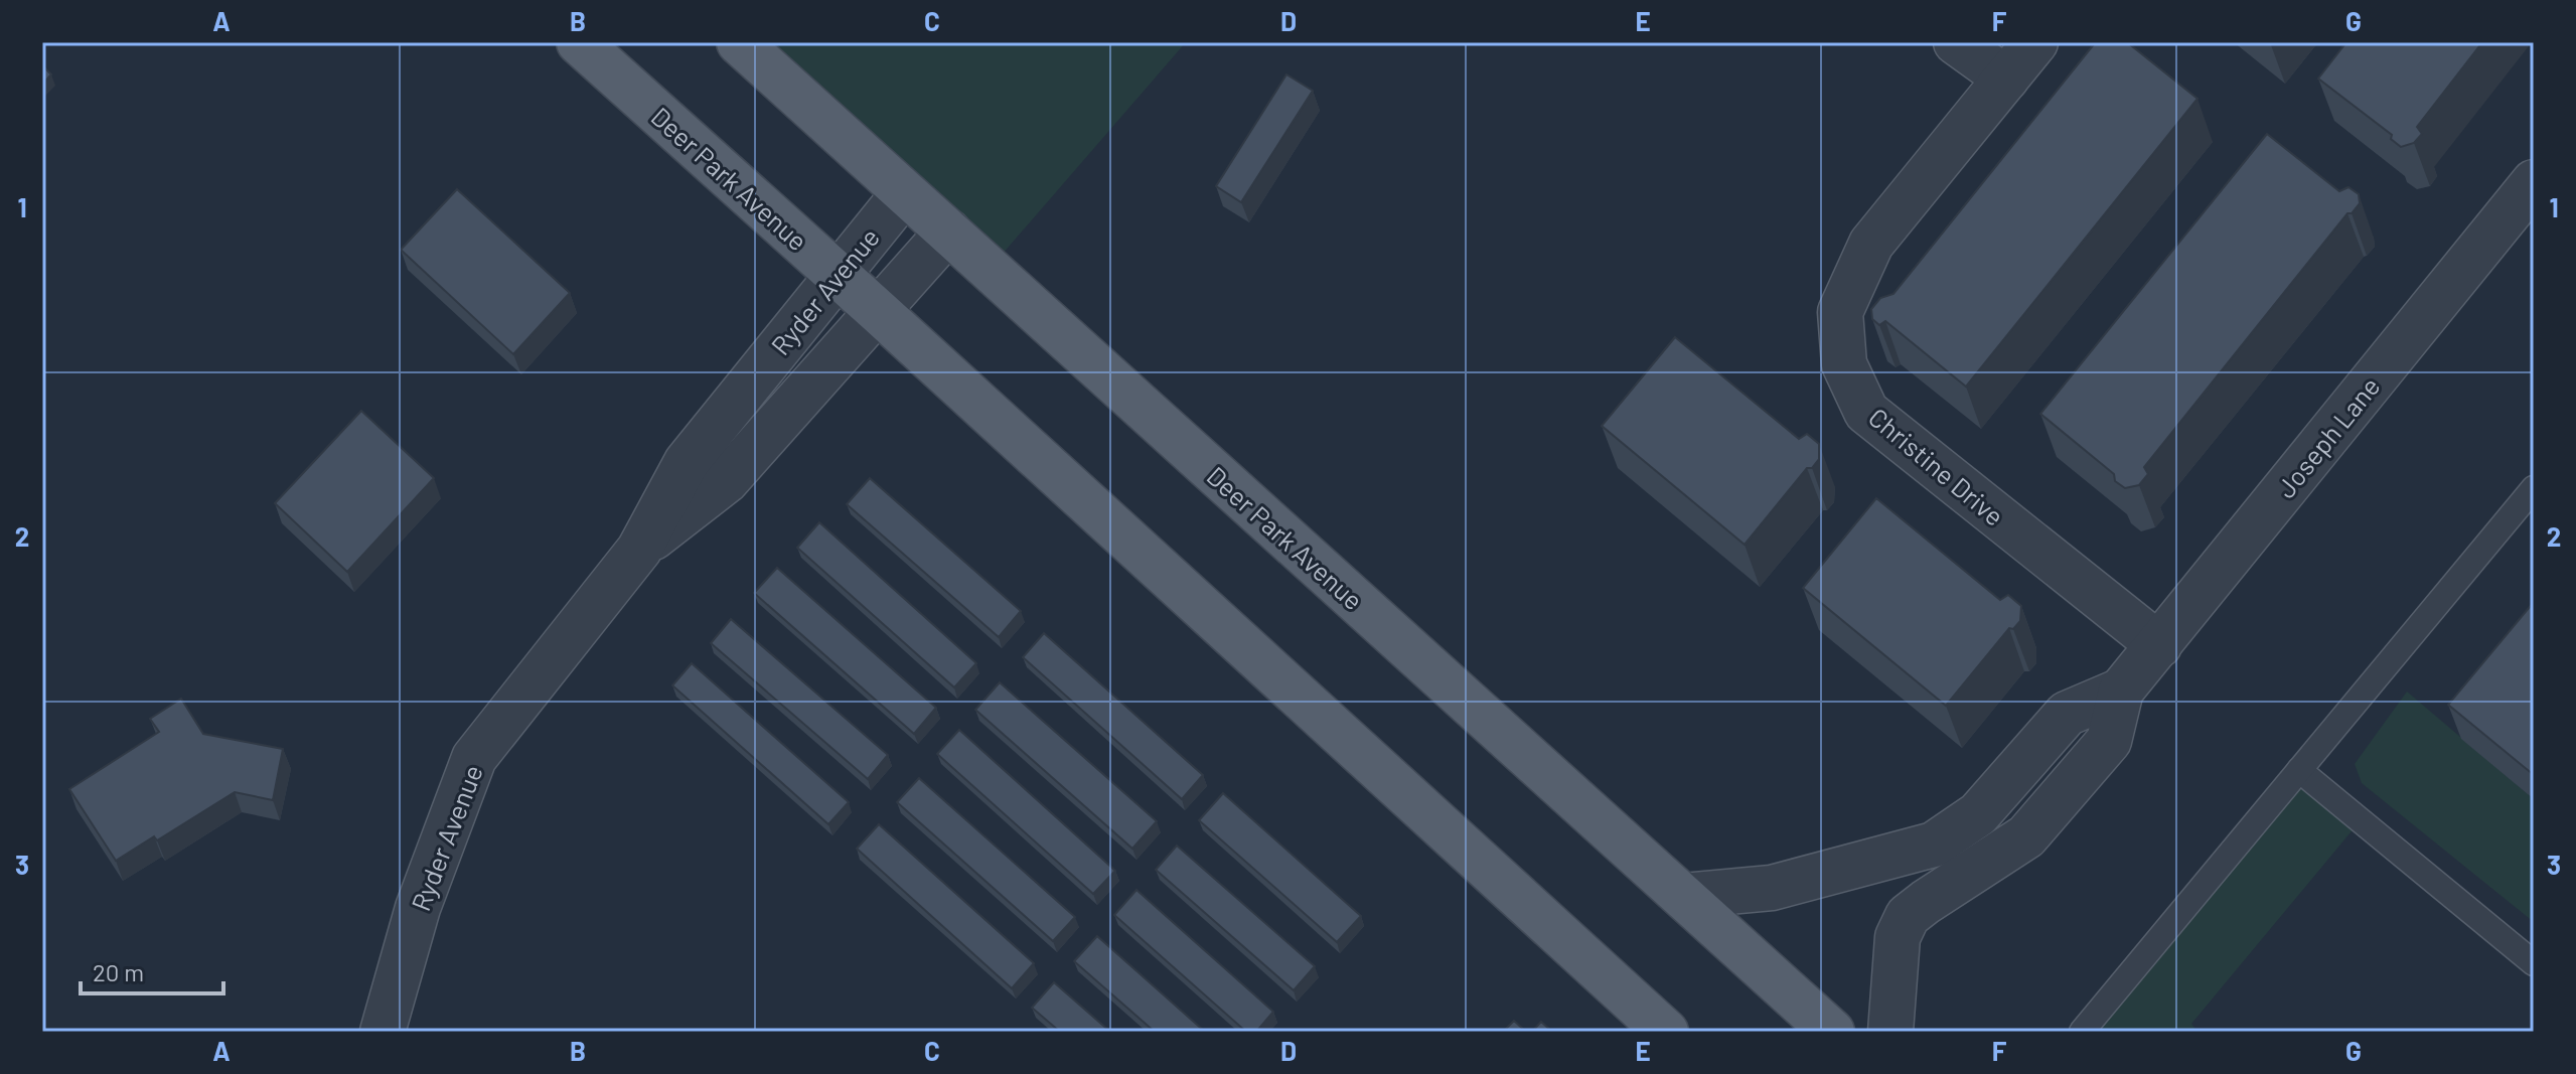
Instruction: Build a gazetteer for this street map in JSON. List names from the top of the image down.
{
  "streets": {
    "main road": ["Deer Park Avenue"],
    "street": ["Ryder Avenue", "Joseph Lane", "Christine Drive"]
  },
  "crossings": [
    ["Deer Park Avenue", "Ryder Avenue"],
    ["Joseph Lane", "Christine Drive"]
  ],
  "scale_bar": "20 m",
  "grid": {
    "columns": [
      "A",
      "B",
      "C",
      "D",
      "E",
      "F",
      "G"
    ],
    "rows": ["1", "2", "3"]
  }
}
